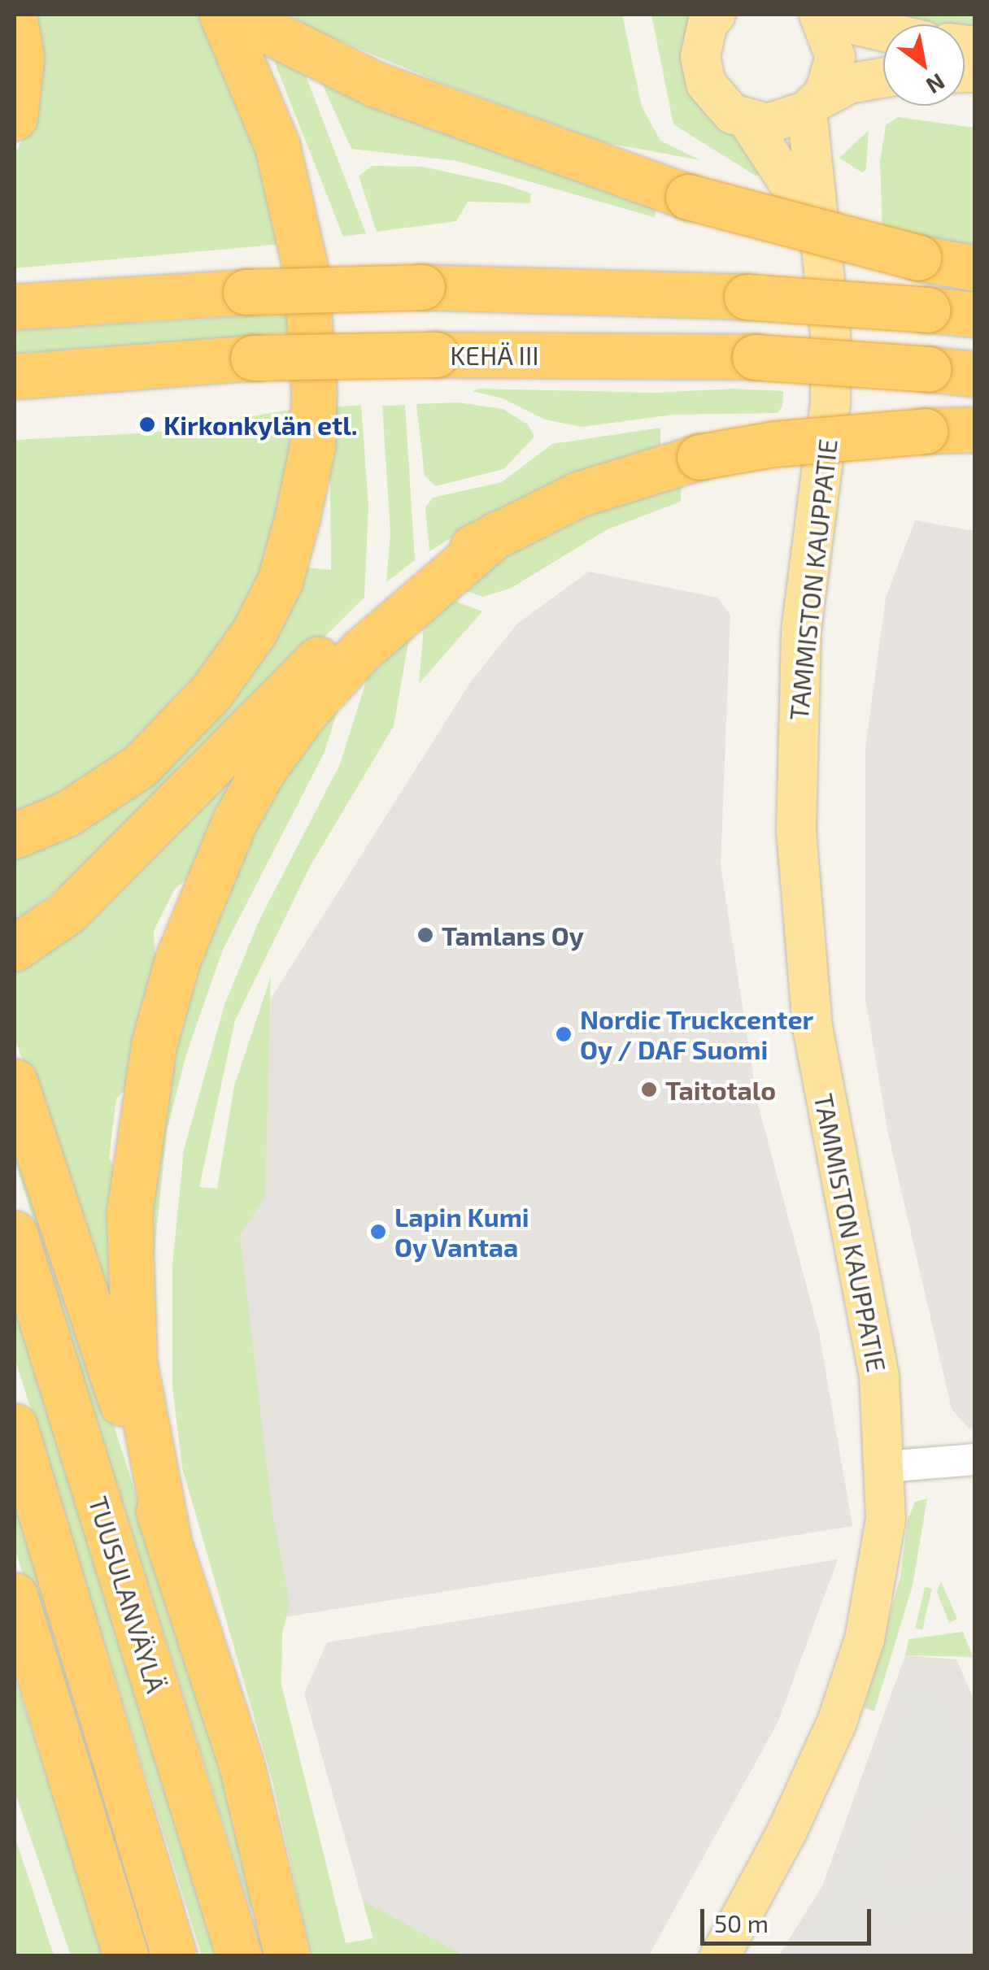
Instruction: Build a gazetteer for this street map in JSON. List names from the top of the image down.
{
  "streets": {
    "highway": ["KEHÄ III", "TUUSULANVÄYLÄ"],
    "main road": ["TAMMISTON KAUPPATIE"]
  },
  "places": [
    "Kirkonkylän etl.",
    "Tamlans Oy",
    "Nordic Truckcenter Oy / DAF Suomi",
    "Taitotalo",
    "Lapin Kumi Oy Vantaa"
  ],
  "scale_bar": "50 m",
  "north": "bottom right"
}
